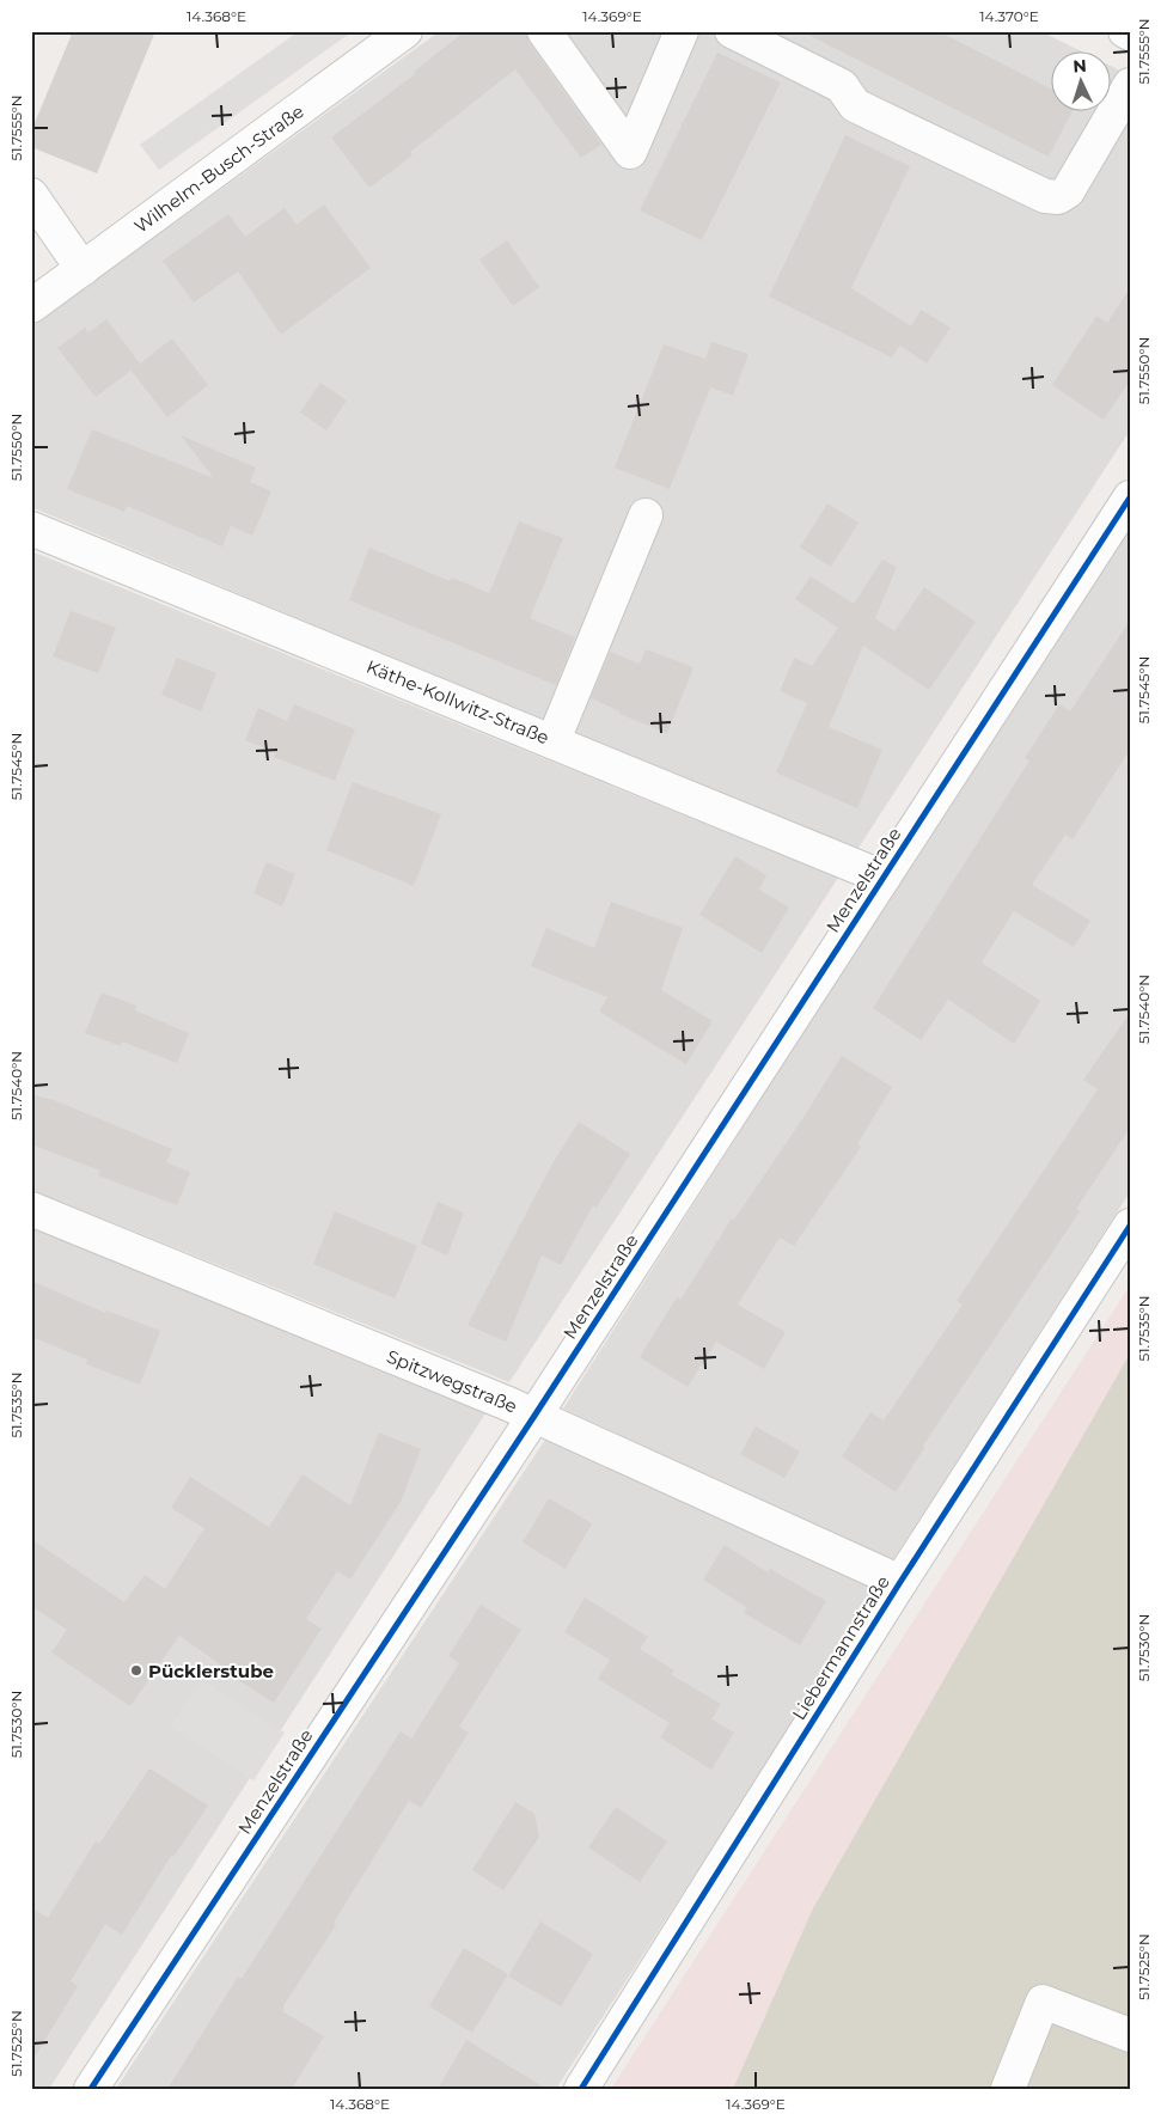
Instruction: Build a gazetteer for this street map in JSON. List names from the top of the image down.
{
  "streets": {
    "street": [
      "Wilhelm-Busch-Straße",
      "Käthe-Kollwitz-Straße",
      "Menzelstraße",
      "Spitzwegstraße",
      "Liebermannstraße"
    ]
  },
  "crossings": [
    ["Käthe-Kollwitz-Straße", "Menzelstraße"],
    ["Menzelstraße", "Spitzwegstraße"],
    ["Spitzwegstraße", "Liebermannstraße"]
  ],
  "places": ["Pücklerstube"],
  "north": "top",
  "coordinates": [
    "14.368°E",
    "14.369°E",
    "14.370°E",
    "51.7555°N",
    "51.7550°N",
    "51.7545°N",
    "51.7540°N",
    "51.7535°N",
    "51.7530°N",
    "51.7525°N"
  ]
}
